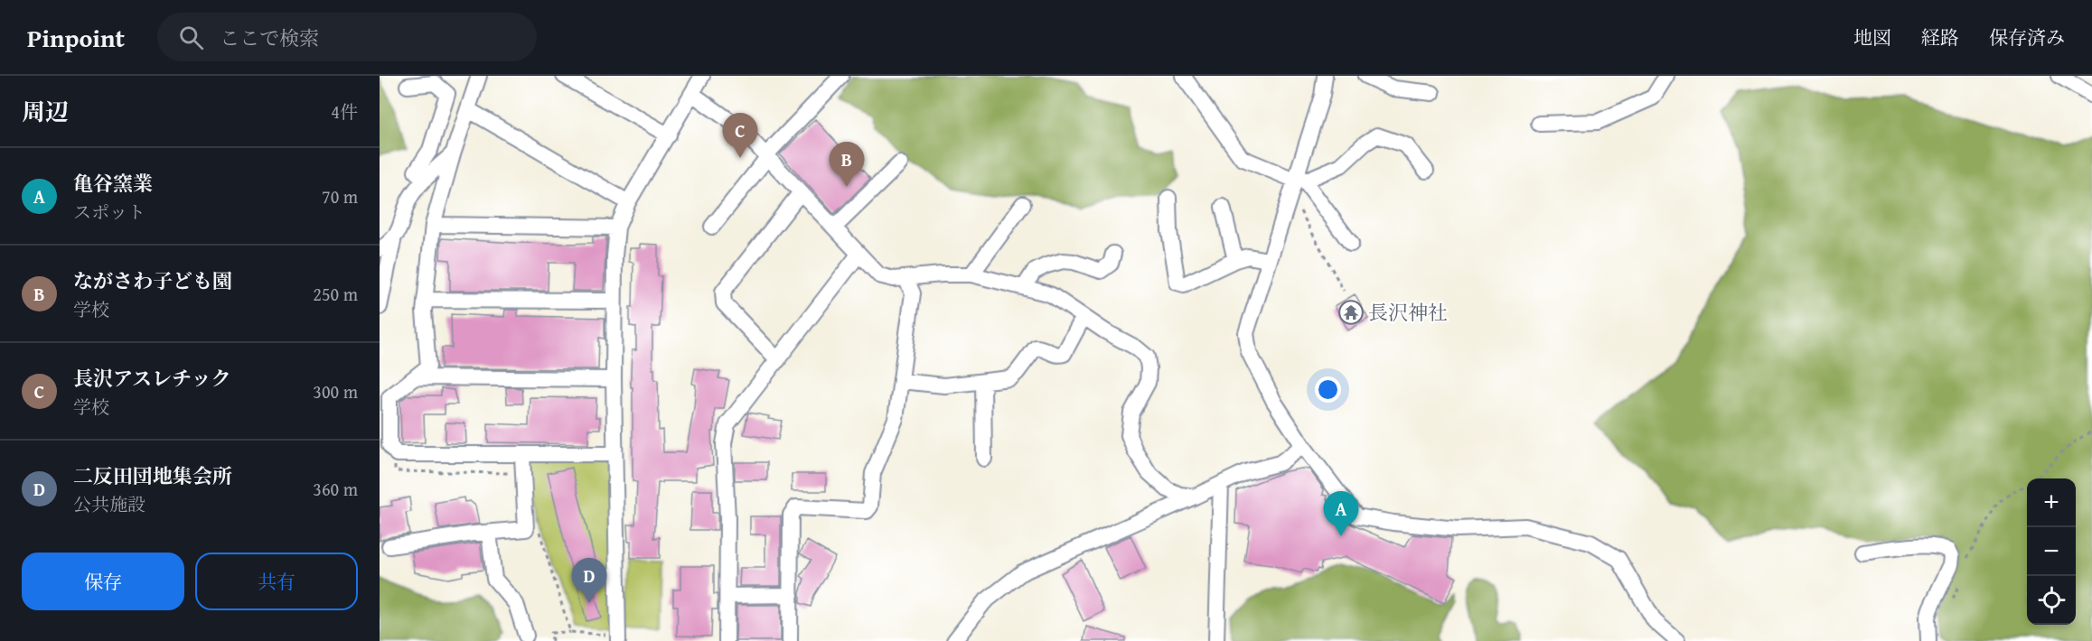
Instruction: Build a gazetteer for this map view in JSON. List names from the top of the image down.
{
  "places": {
    "temple": ["長沢神社"]
  },
  "page": {
    "header": "Pinpoint",
    "search": "ここで検索",
    "nav": ["地図", "経路", "保存済み"],
    "heading": ["周辺", "4件"],
    "pins": [
      "C",
      "B",
      "A",
      "D"
    ],
    "list": [
      {
        "mark": "A",
        "name": "亀谷窯業",
        "note": "スポット",
        "value": "70 m"
      },
      {
        "mark": "B",
        "name": "ながさわ子ども園",
        "note": "学校",
        "value": "250 m"
      },
      {
        "mark": "C",
        "name": "長沢アスレチック",
        "note": "学校",
        "value": "300 m"
      },
      {
        "mark": "D",
        "name": "二反田団地集会所",
        "note": "公共施設",
        "value": "360 m"
      }
    ],
    "map_buttons": ["+", "−"],
    "buttons": ["保存", "共有"]
  }
}
